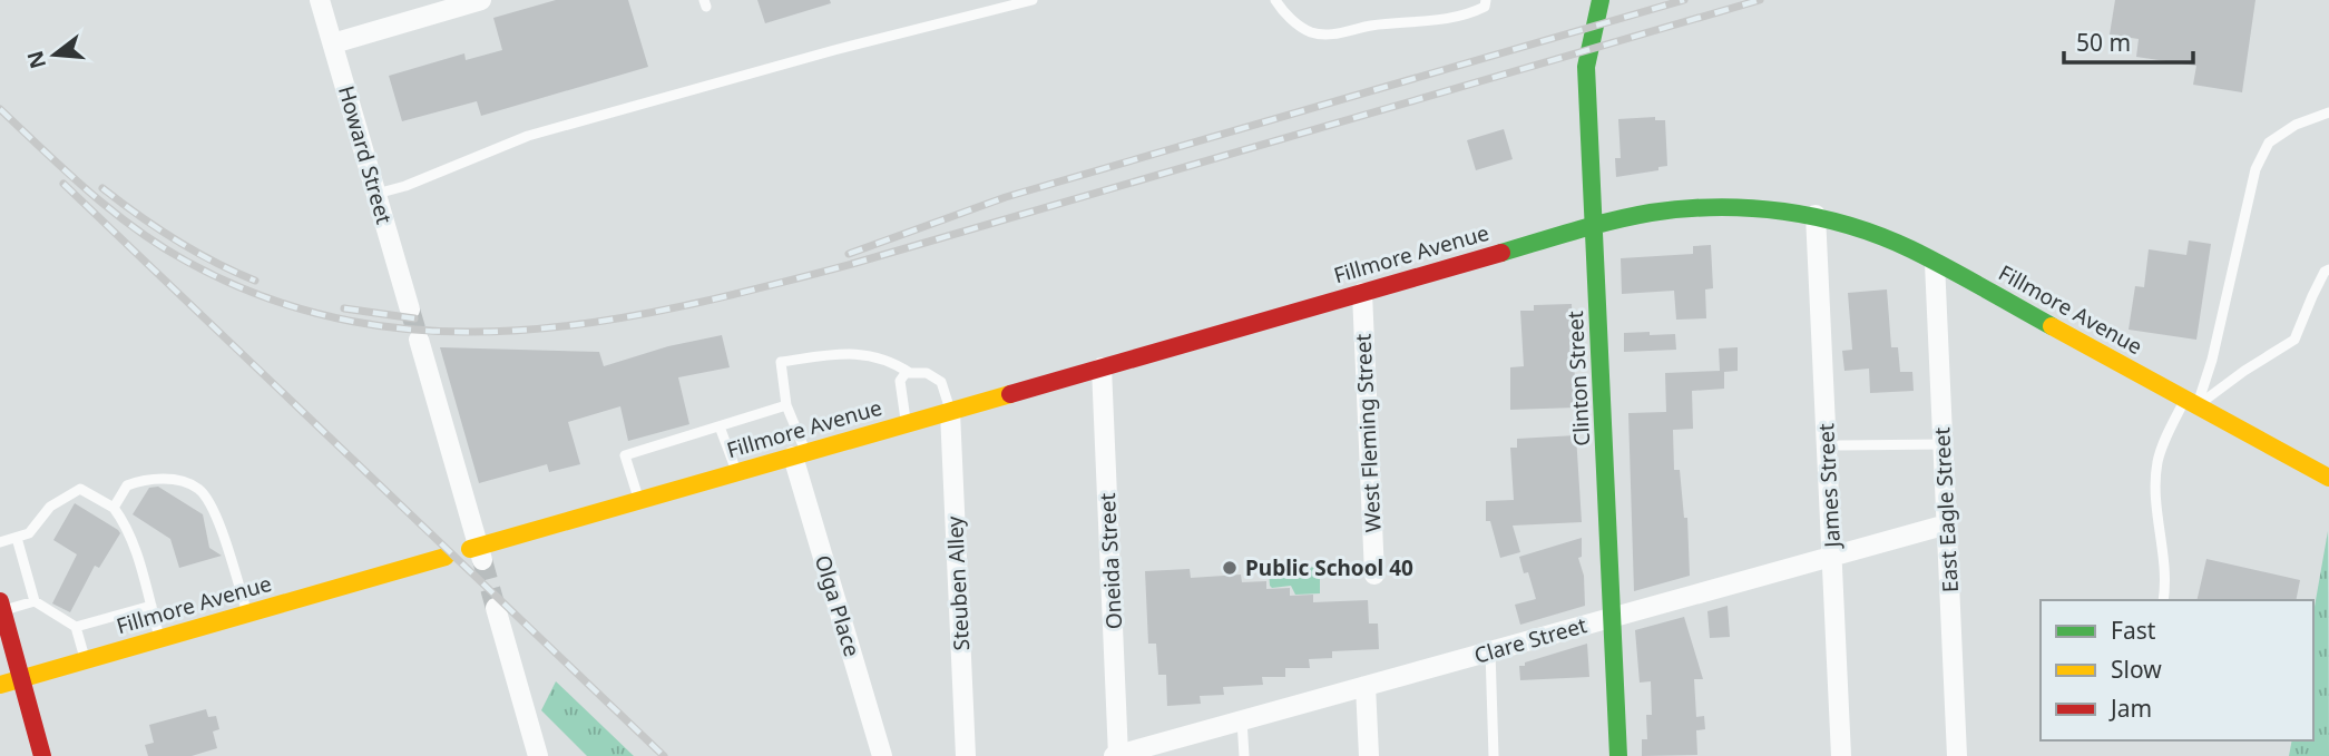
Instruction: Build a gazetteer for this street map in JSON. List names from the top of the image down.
{
  "streets": {
    "street": [
      "Howard Street",
      "Fillmore Avenue",
      "Clinton Street",
      "West Fleming Street",
      "James Street",
      "East Eagle Street",
      "Oneida Street",
      "Steuben Alley",
      "Olga Place",
      "Clare Street"
    ]
  },
  "crossings": [
    ["Fillmore Avenue", "Clinton Street"],
    ["Fillmore Avenue", "West Fleming Street"],
    ["Fillmore Avenue", "James Street"],
    ["Fillmore Avenue", "East Eagle Street"],
    ["Fillmore Avenue", "Oneida Street"],
    ["Fillmore Avenue", "Steuben Alley"],
    ["Fillmore Avenue", "Olga Place"],
    ["Clinton Street", "Clare Street"],
    ["James Street", "Clare Street"],
    ["East Eagle Street", "Clare Street"],
    ["Oneida Street", "Clare Street"]
  ],
  "places": ["Public School 40"],
  "legend": ["Fast", "Slow", "Jam"],
  "scale_bar": "50 m",
  "north": "left"
}
